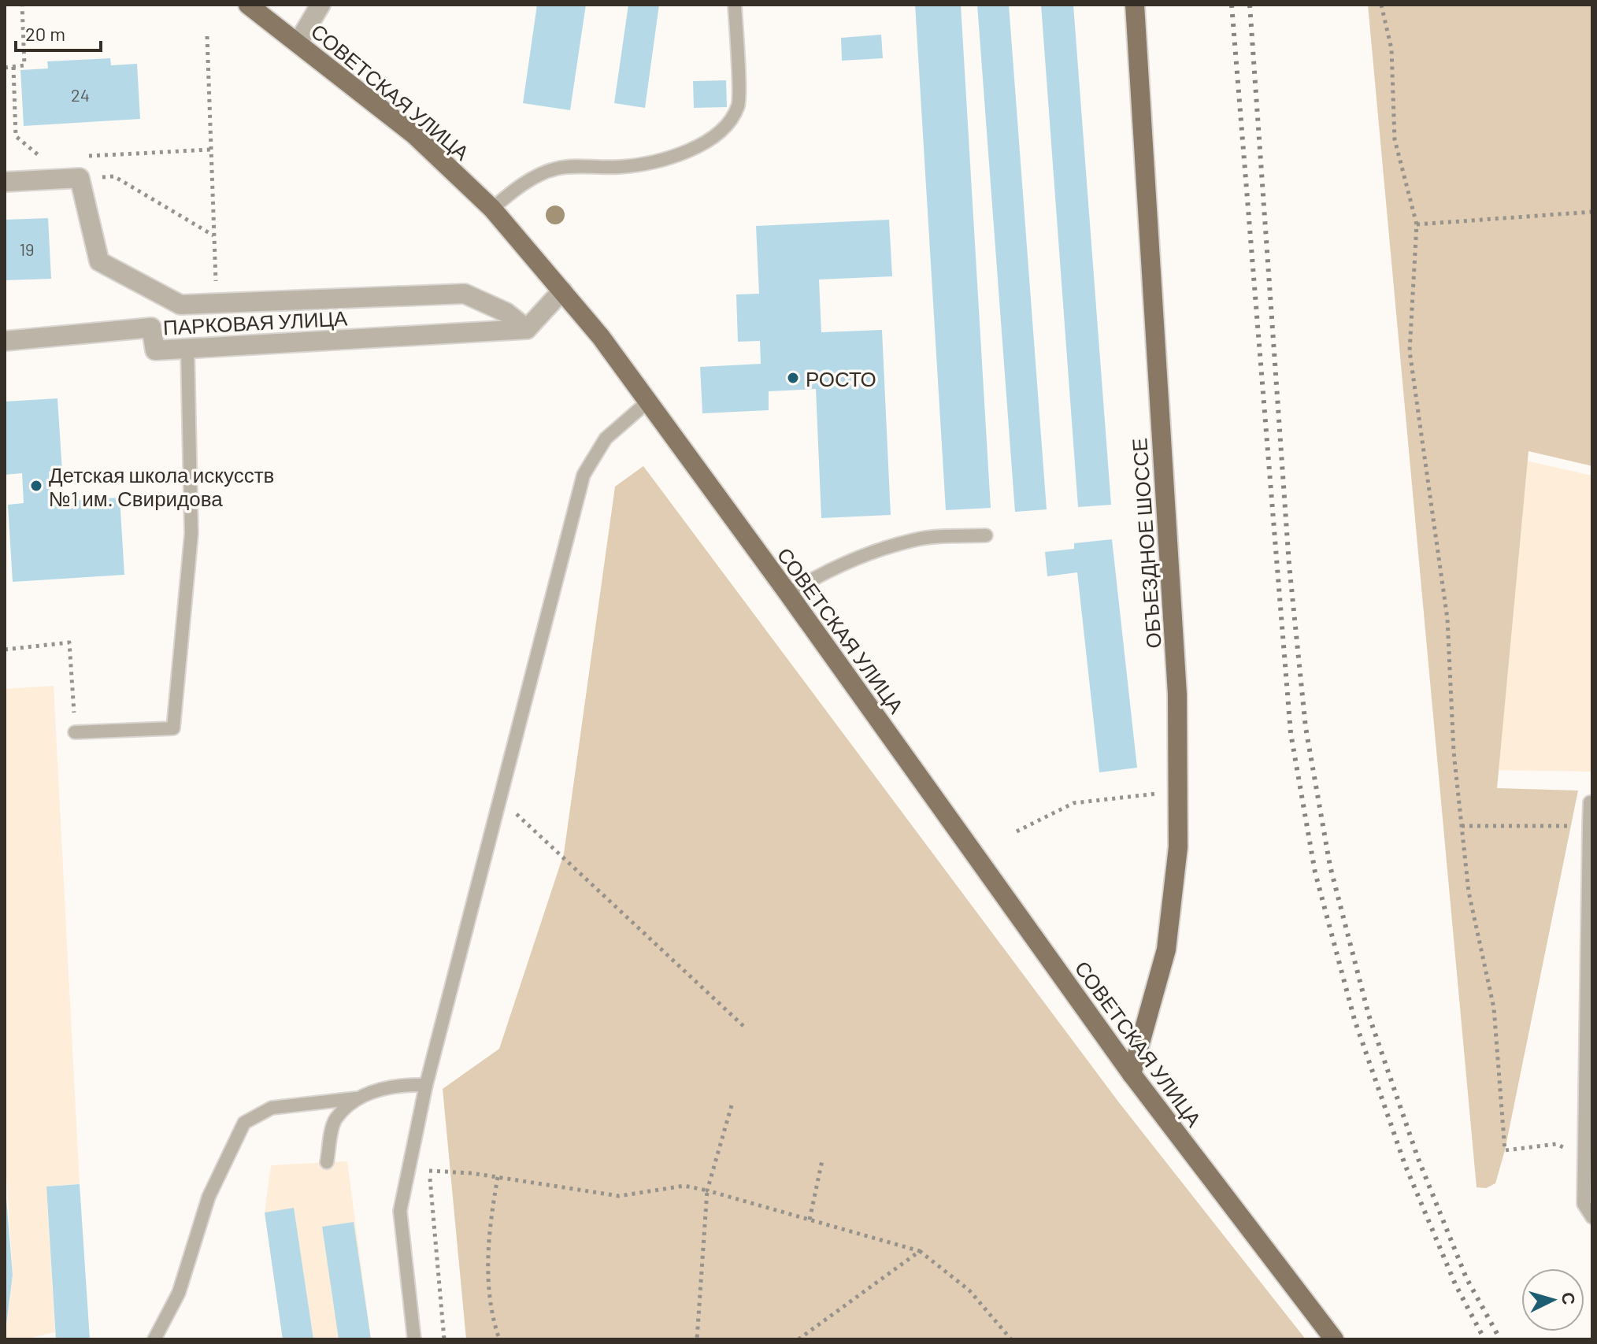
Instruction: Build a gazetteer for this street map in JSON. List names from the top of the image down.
{
  "streets": {
    "main road": ["СОВЕТСКАЯ УЛИЦА", "ОБЪЕЗДНОЕ ШОССЕ"],
    "street": ["ПАРКОВАЯ УЛИЦА"]
  },
  "crossings": [
    ["СОВЕТСКАЯ УЛИЦА", "ОБЪЕЗДНОЕ ШОССЕ"]
  ],
  "places": ["РОСТО", "Детская школа искусств №1 им. Свиридова"],
  "house_numbers": ["24", "19"],
  "scale_bar": "20 m",
  "north": "right"
}
